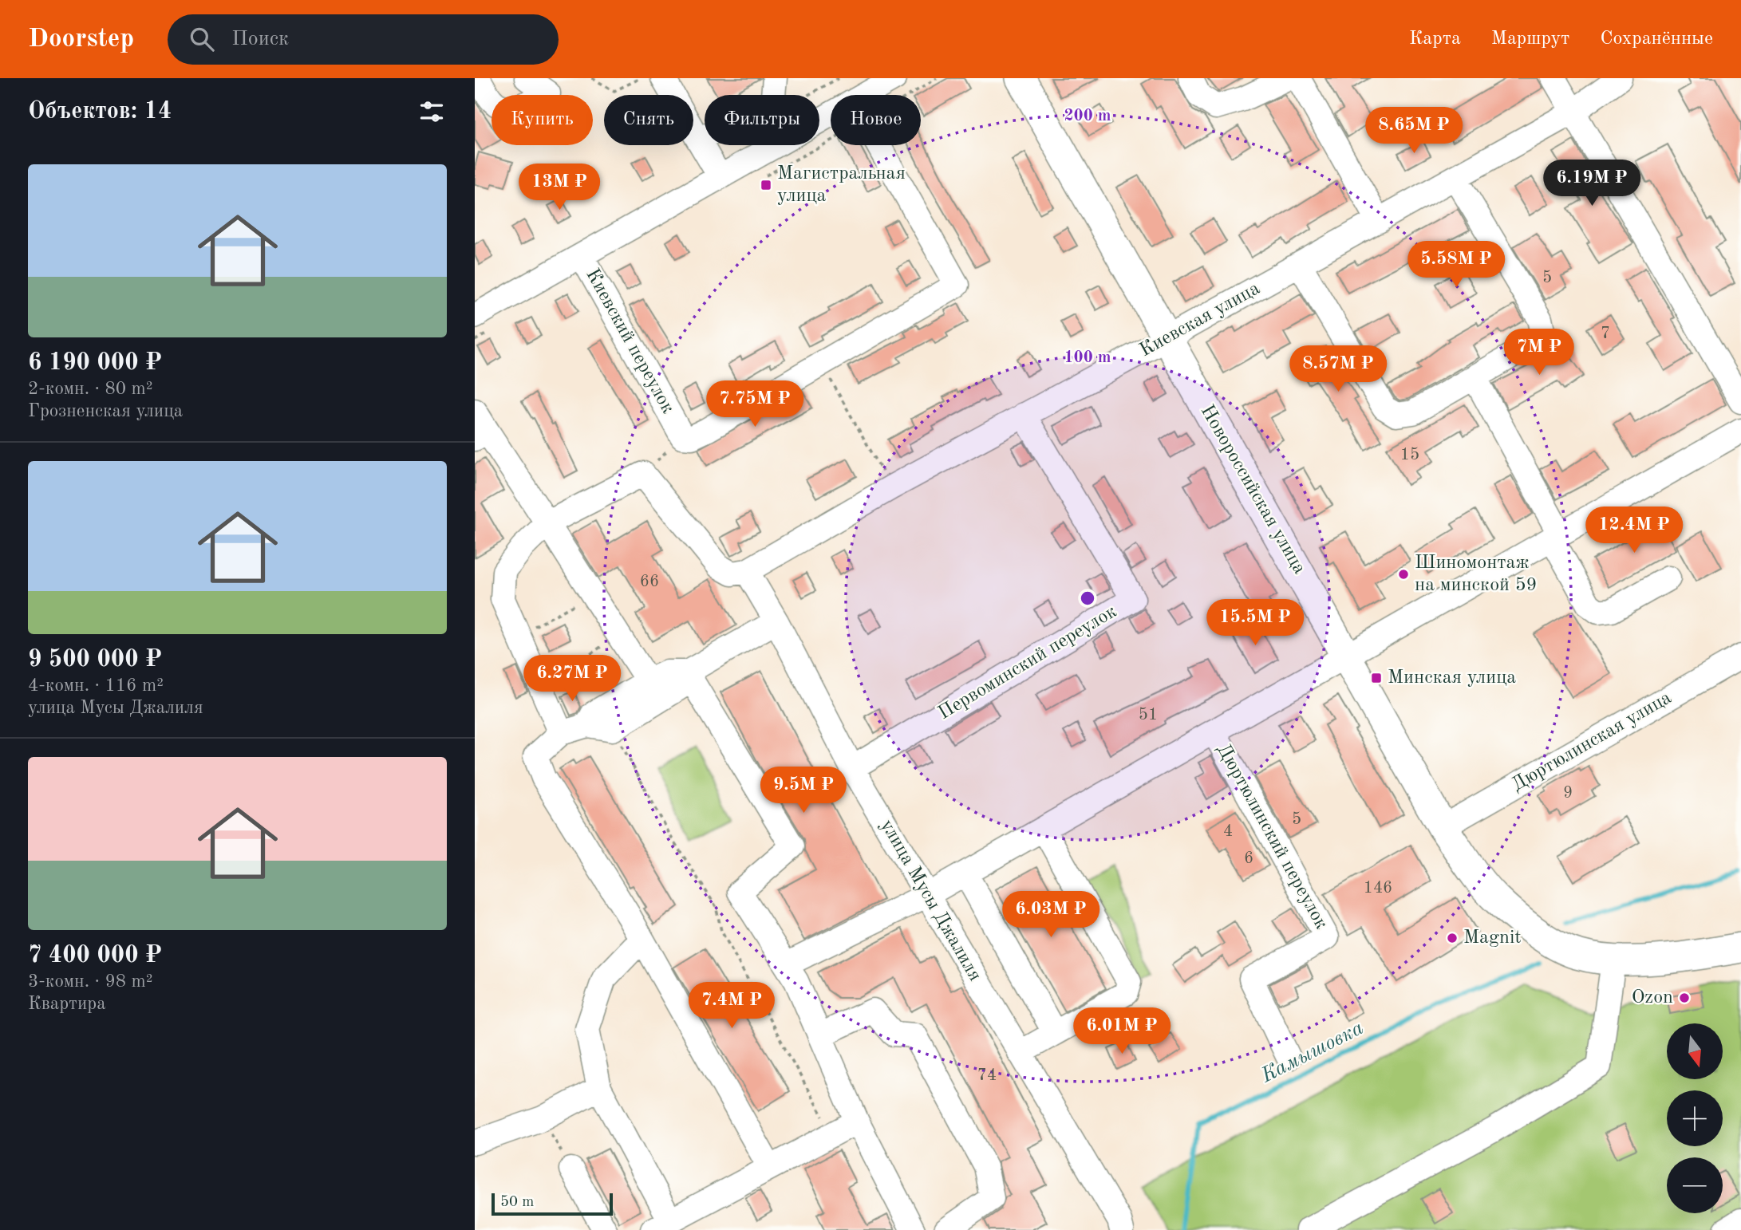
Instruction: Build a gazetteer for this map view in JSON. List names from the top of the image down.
{
  "streets": {
    "main road": ["Новороссийская улица"],
    "street": [
      "Киевская улица",
      "Киевский переулок",
      "Первоминский переулок",
      "Дюртюлинская улица",
      "Дюртюлинский переулок",
      "улица Мусы Джалиля"
    ]
  },
  "crossings": [
    ["Киевская улица", "Новороссийская улица"],
    ["Киевская улица", "Первоминский переулок"],
    ["Киевская улица", "улица Мусы Джалиля"],
    ["Новороссийская улица", "Дюртюлинская улица"],
    ["Первоминский переулок", "улица Мусы Джалиля"]
  ],
  "water": ["Камышовка"],
  "places": {
    "transit": ["Магистральная улица", "Минская улица"],
    "other": ["Шиномонтаж на минской 59", "Magnit", "Ozon"]
  },
  "house_numbers": [
    "5",
    "7",
    "15",
    "66",
    "51",
    "9",
    "5",
    "4",
    "6",
    "146",
    "74"
  ],
  "scale_bar": "50 m",
  "north": "bottom",
  "page": {
    "header": "Doorstep",
    "search": "Поиск",
    "nav": ["Карта", "Маршрут", "Сохранённые"],
    "heading": "Объектов: 14",
    "chip": [
      "Купить",
      "Снять",
      "Фильтры",
      "Новое"
    ],
    "price": [
      "8.65M ₽",
      "6.19M ₽",
      "13M ₽",
      "5.58M ₽",
      "7M ₽",
      "8.57M ₽",
      "7.75M ₽",
      "12.4M ₽",
      "15.5M ₽",
      "6.27M ₽",
      "9.5M ₽",
      "6.03M ₽",
      "7.4M ₽",
      "6.01M ₽"
    ],
    "list": [
      {
        "name": "6 190 000 ₽",
        "note": "2-комн. · 80 m² · Грозненская улица"
      },
      {
        "name": "9 500 000 ₽",
        "note": "4-комн. · 116 m² · улица Мусы Джалиля"
      },
      {
        "name": "7 400 000 ₽",
        "note": "3-комн. · 98 m² · Квартира"
      }
    ],
    "map_buttons": ["+", "−"],
    "scale": "50 m"
  },
  "rings": ["200 m", "100 m"]
}
